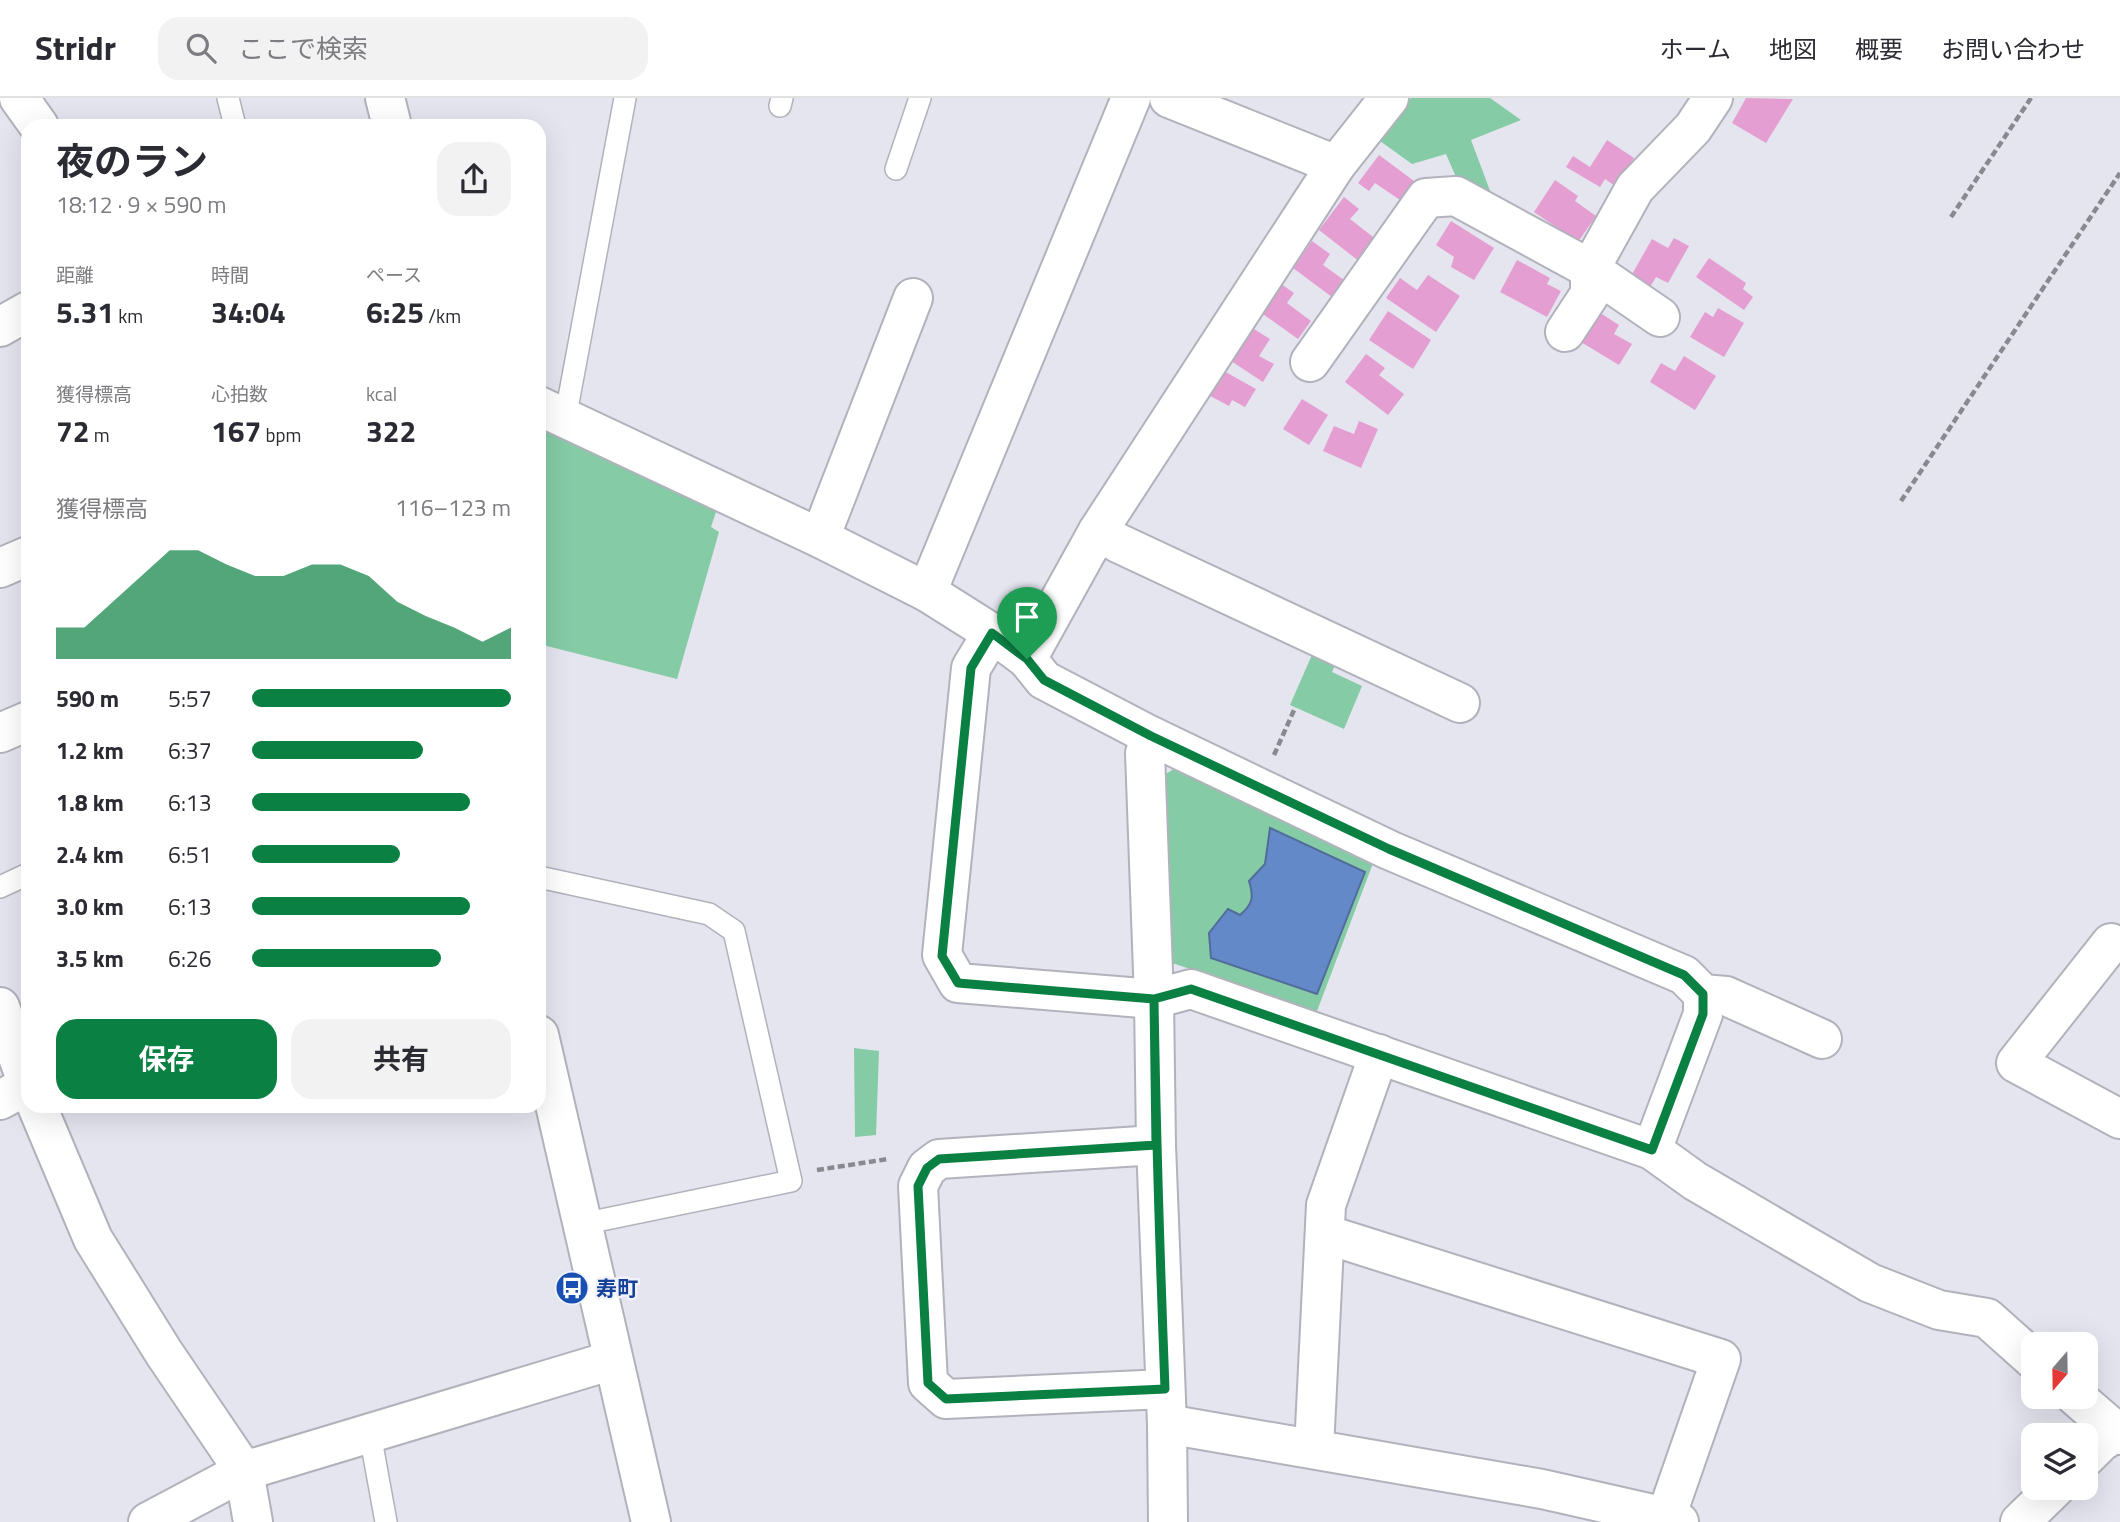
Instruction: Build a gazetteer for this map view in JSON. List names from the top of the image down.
{
  "places": {
    "bus stop": ["寿町"]
  },
  "north": "bottom",
  "page": {
    "header": "Stridr",
    "search": "ここで検索",
    "nav": [
      "ホーム",
      "地図",
      "概要",
      "お問い合わせ"
    ],
    "heading": ["夜のラン", "18:12 · 9 × 590 m"],
    "stats": [
      ["距離", "5.31 km"],
      ["時間", "34:04"],
      ["ペース", "6:25 /km"],
      ["獲得標高", "72 m"],
      ["心拍数", "167 bpm"],
      ["kcal", "322"]
    ],
    "chart": ["獲得標高", "116–123 m"],
    "list": [
      {
        "name": "590 m",
        "note": "5:57"
      },
      {
        "name": "1.2 km",
        "note": "6:37"
      },
      {
        "name": "1.8 km",
        "note": "6:13"
      },
      {
        "name": "2.4 km",
        "note": "6:51"
      },
      {
        "name": "3.0 km",
        "note": "6:13"
      },
      {
        "name": "3.5 km",
        "note": "6:26"
      }
    ],
    "buttons": ["保存", "共有"]
  }
}
